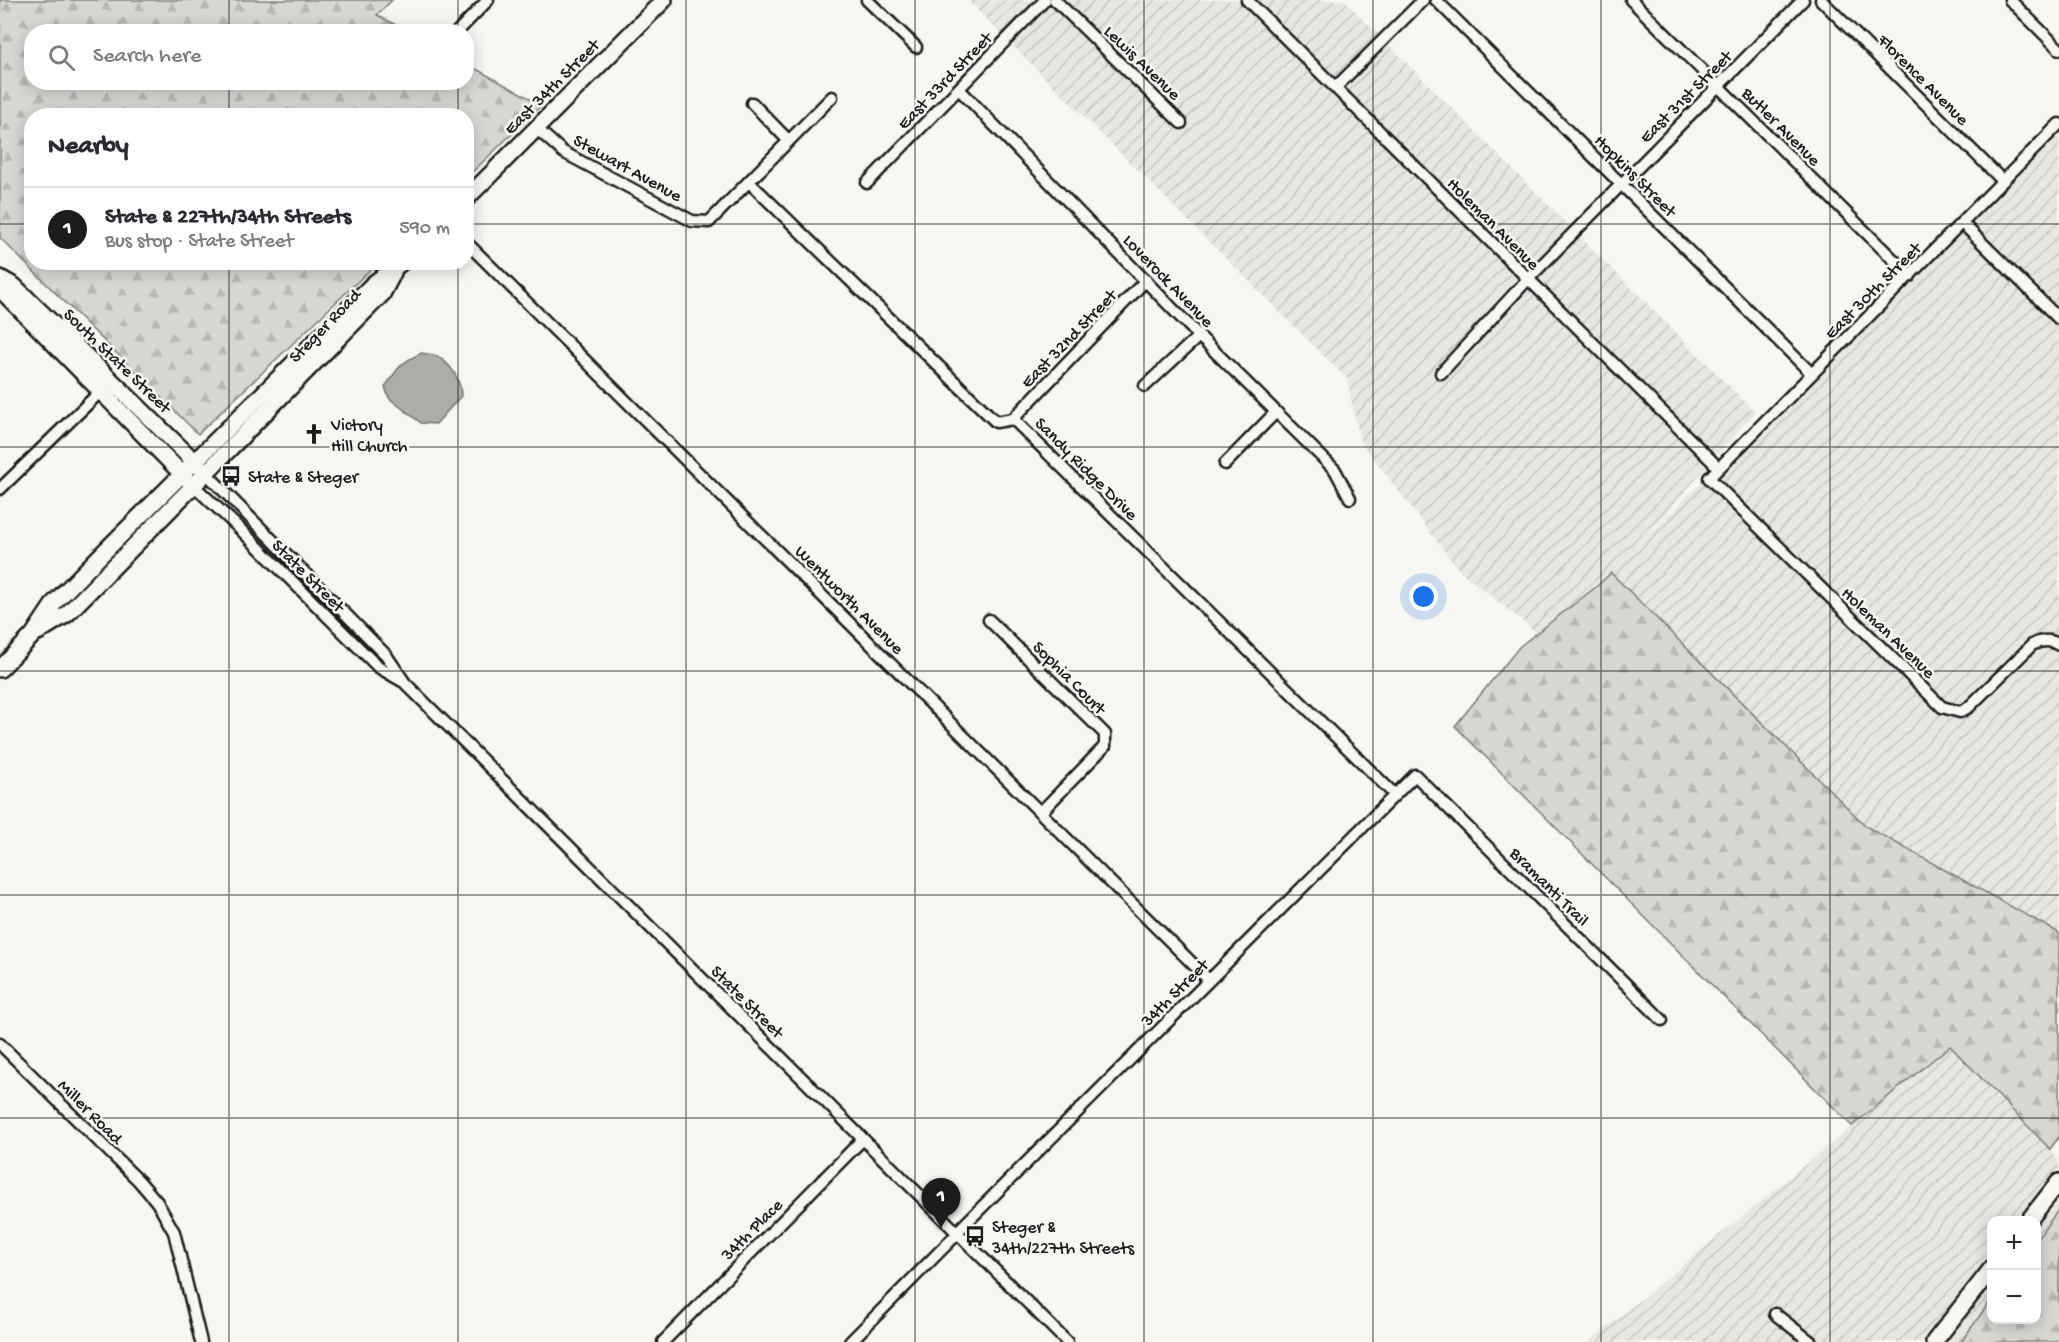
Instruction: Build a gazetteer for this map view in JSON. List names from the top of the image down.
{
  "streets": {
    "street": [
      "Lewis Avenue",
      "Florence Avenue",
      "East 33rd Street",
      "East 34th Street",
      "East 31st Street",
      "Butler Avenue",
      "Stewart Avenue",
      "Hopkins Street",
      "Holeman Avenue",
      "Loverock Avenue",
      "East 30th Street",
      "Steger Road",
      "East 32nd Street",
      "South State Street",
      "Sandy Ridge Drive",
      "State Street",
      "Wentworth Avenue",
      "Sophia Court",
      "Bramanti Trail",
      "34th Street",
      "Miller Road",
      "34th Place"
    ]
  },
  "crossings": [
    ["Florence Avenue", "East 30th Street"],
    ["East 33rd Street", "Loverock Avenue"],
    ["East 34th Street", "Stewart Avenue"],
    ["East 31st Street", "Butler Avenue"],
    ["East 31st Street", "Hopkins Street"],
    ["East 31st Street", "Holeman Avenue"],
    ["Butler Avenue", "East 30th Street"],
    ["Stewart Avenue", "Sandy Ridge Drive"],
    ["Hopkins Street", "East 30th Street"],
    ["Holeman Avenue", "East 30th Street"],
    ["Loverock Avenue", "East 32nd Street"],
    ["Steger Road", "South State Street"],
    ["Steger Road", "State Street"],
    ["East 32nd Street", "Sandy Ridge Drive"],
    ["South State Street", "State Street"],
    ["Sandy Ridge Drive", "34th Street"],
    ["State Street", "34th Street"],
    ["State Street", "34th Place"],
    ["Wentworth Avenue", "Sophia Court"],
    ["Wentworth Avenue", "34th Street"],
    ["Bramanti Trail", "34th Street"]
  ],
  "places": {
    "church": ["Victory Hill Church"],
    "bus stop": ["State & Steger", "Steger & 34th/227th Streets"]
  },
  "page": {
    "search": "Search here",
    "heading": "Nearby",
    "list": [
      {
        "mark": "1",
        "name": "State & 227th/34th Streets",
        "note": "Bus stop · State Street",
        "value": "590 m"
      }
    ],
    "pins": "1",
    "map_buttons": ["+", "−"]
  }
}
